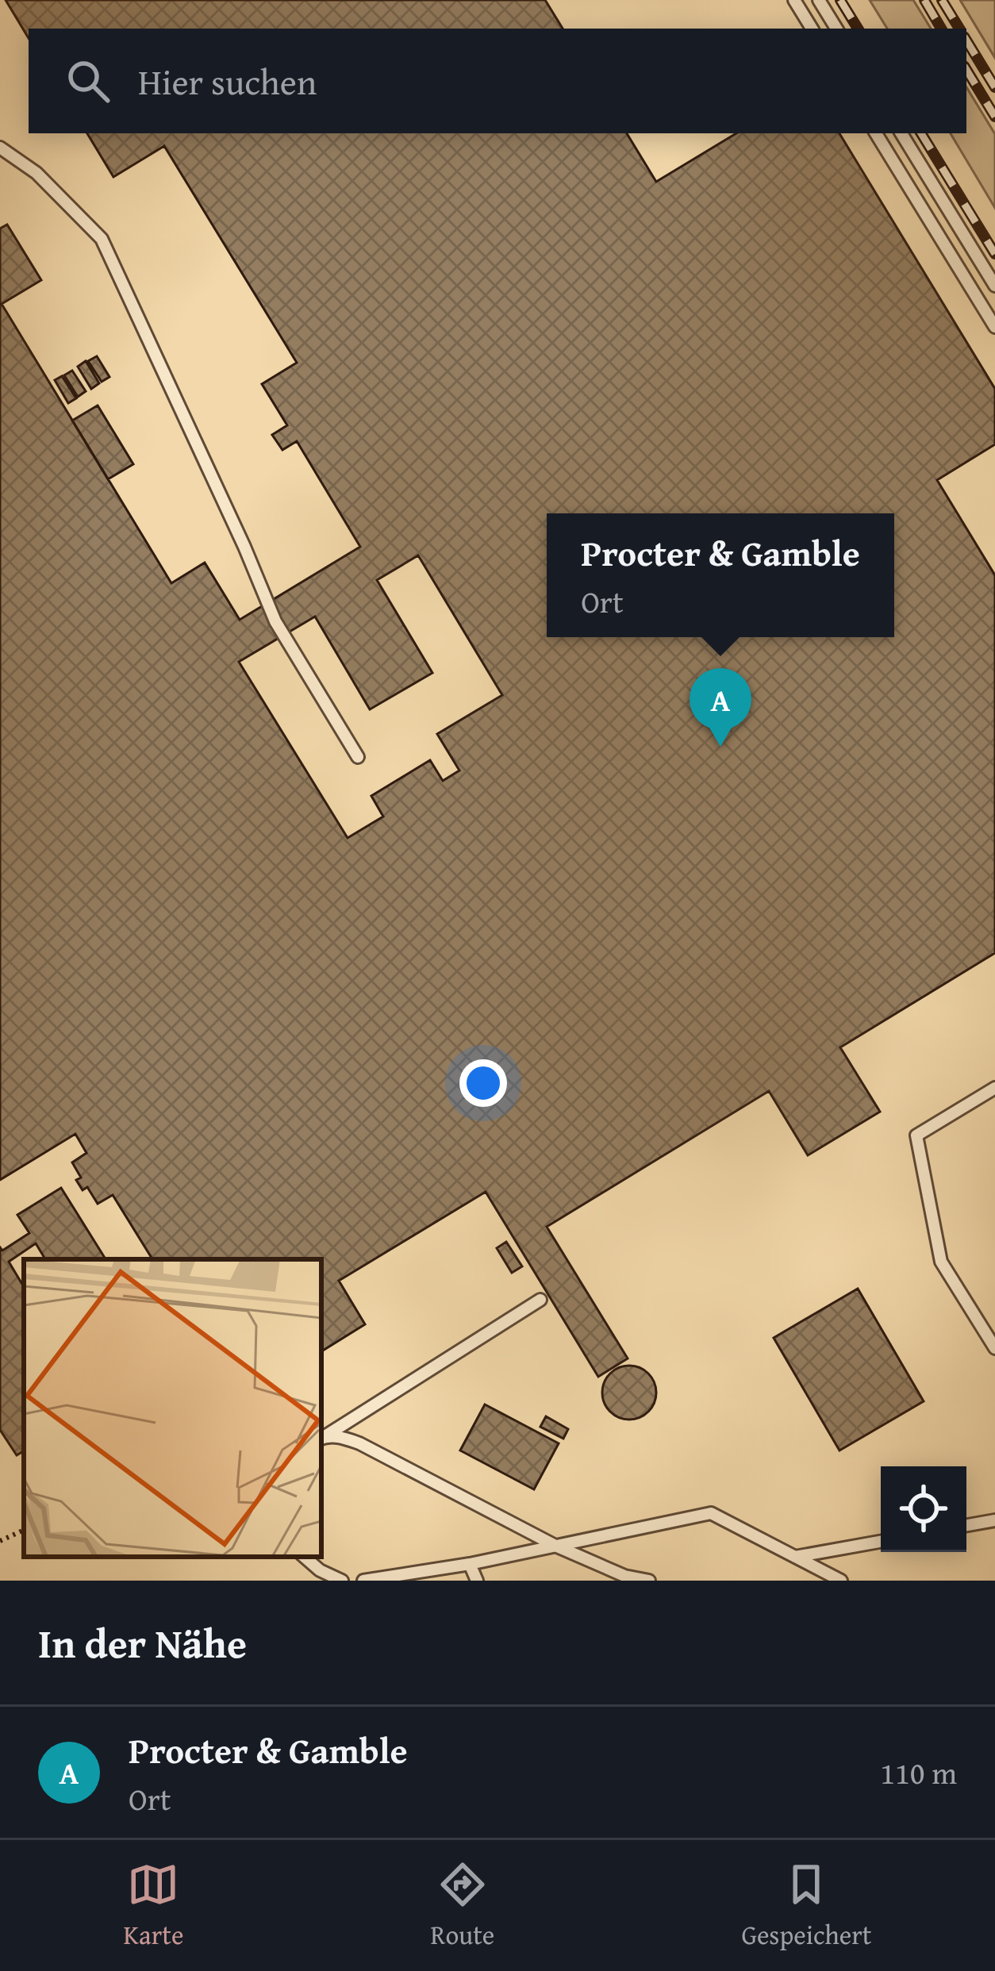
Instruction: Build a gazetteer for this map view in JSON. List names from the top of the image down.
{
  "page": {
    "search": "Hier suchen",
    "popup": ["Procter & Gamble", "Ort"],
    "pins": "A",
    "heading": "In der Nähe",
    "list": [
      {
        "mark": "A",
        "name": "Procter & Gamble",
        "note": "Ort",
        "value": "110 m"
      }
    ],
    "nav": ["Karte", "Route", "Gespeichert"]
  }
}
